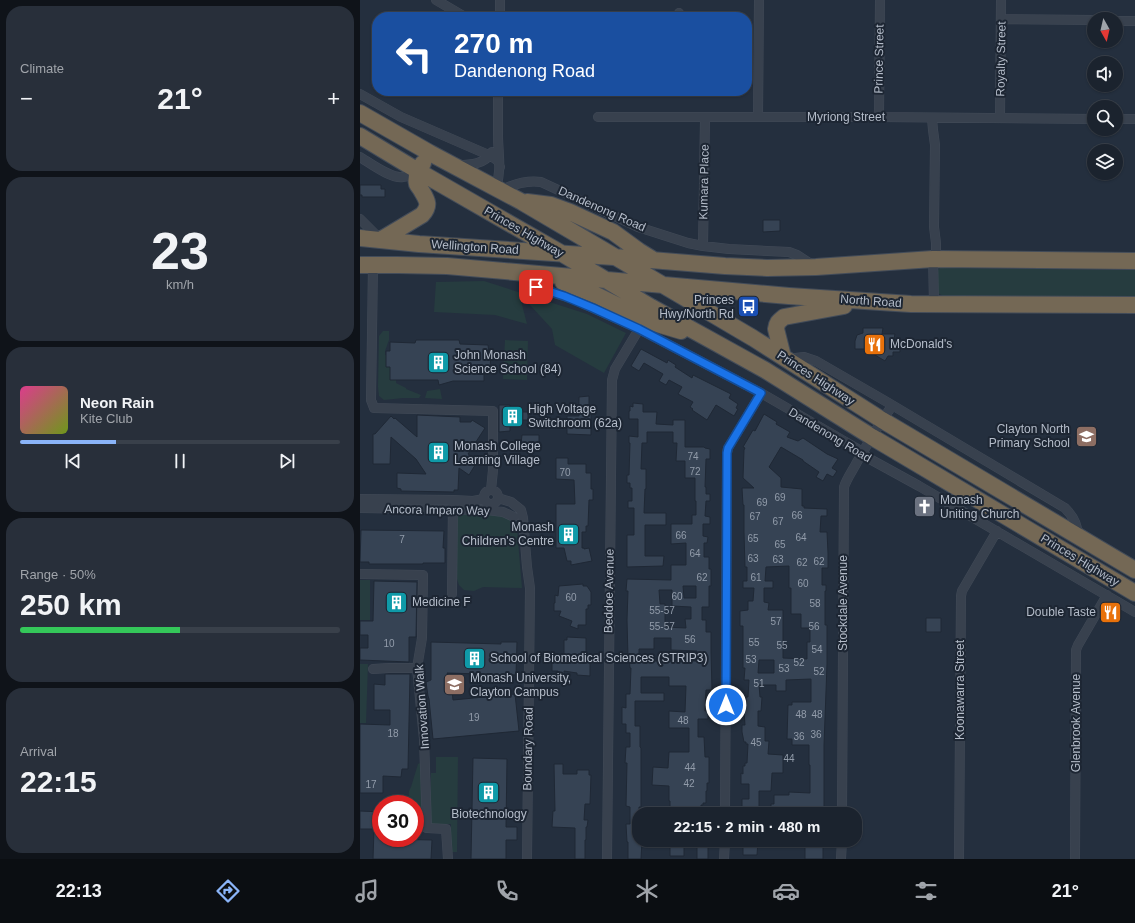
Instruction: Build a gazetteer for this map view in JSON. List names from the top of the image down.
{
  "streets": {
    "highway": ["Princes Highway", "Wellington Road", "North Road"],
    "street": [
      "Prince Street",
      "Royalty Street",
      "Myriong Street",
      "Kumara Place",
      "Dandenong Road",
      "Ancora Imparo Way",
      "Beddoe Avenue",
      "Stockdale Avenue",
      "Koonawarra Street",
      "Innovation Walk",
      "Glenbrook Avenue",
      "Boundary Road"
    ]
  },
  "crossings": [
    ["Prince Street", "Myriong Street"],
    ["Royalty Street", "Myriong Street"],
    ["Myriong Street", "Kumara Place"],
    ["Kumara Place", "Dandenong Road"],
    ["Dandenong Road", "Princes Highway"],
    ["Dandenong Road", "Wellington Road"],
    ["Dandenong Road", "Beddoe Avenue"],
    ["Dandenong Road", "Stockdale Avenue"],
    ["Dandenong Road", "Koonawarra Street"],
    ["Dandenong Road", "Glenbrook Avenue"],
    ["Princes Highway", "Wellington Road"],
    ["Princes Highway", "North Road"],
    ["Princes Highway", "Stockdale Avenue"],
    ["Wellington Road", "North Road"],
    ["Ancora Imparo Way", "Boundary Road"]
  ],
  "places": {
    "bus stop": ["Princes Hwy/North Rd"],
    "restaurant": ["McDonald's", "Double Taste"],
    "building": [
      "John Monash Science School (84)",
      "High Voltage Switchroom (62a)",
      "Monash College Learning Village",
      "Monash Children's Centre",
      "Medicine F",
      "School of Biomedical Sciences (STRIP3)",
      "Biotechnology"
    ],
    "school or university": ["Clayton North Primary School", "Monash University, Clayton Campus"],
    "church": ["Monash Uniting Church"]
  },
  "house_numbers": [
    "74",
    "72",
    "70",
    "69",
    "69",
    "66",
    "67",
    "67",
    "66",
    "64",
    "65",
    "7",
    "65",
    "64",
    "63",
    "63",
    "62",
    "62",
    "62",
    "61",
    "60",
    "60",
    "60",
    "58",
    "55-57",
    "57",
    "55-57",
    "56",
    "56",
    "55",
    "10",
    "55",
    "54",
    "53",
    "52",
    "53",
    "52",
    "51",
    "48",
    "48",
    "19",
    "48",
    "18",
    "36",
    "36",
    "45",
    "44",
    "44",
    "42",
    "17"
  ],
  "north": "bottom",
  "page": {
    "tile": [
      "Climate",
      ["23", "km/h"],
      ["Range · 50%", "250 km"],
      ["Arrival", "22:15"]
    ],
    "turn": ["270 m", "Dandenong Road"],
    "heat": ["−", "21°", "+"],
    "song": ["Neon Rain", "Kite Club"],
    "limit": "30",
    "trip": "22:15 · 2 min · 480 m",
    "tabs": ["22:13", "21°"]
  }
}
